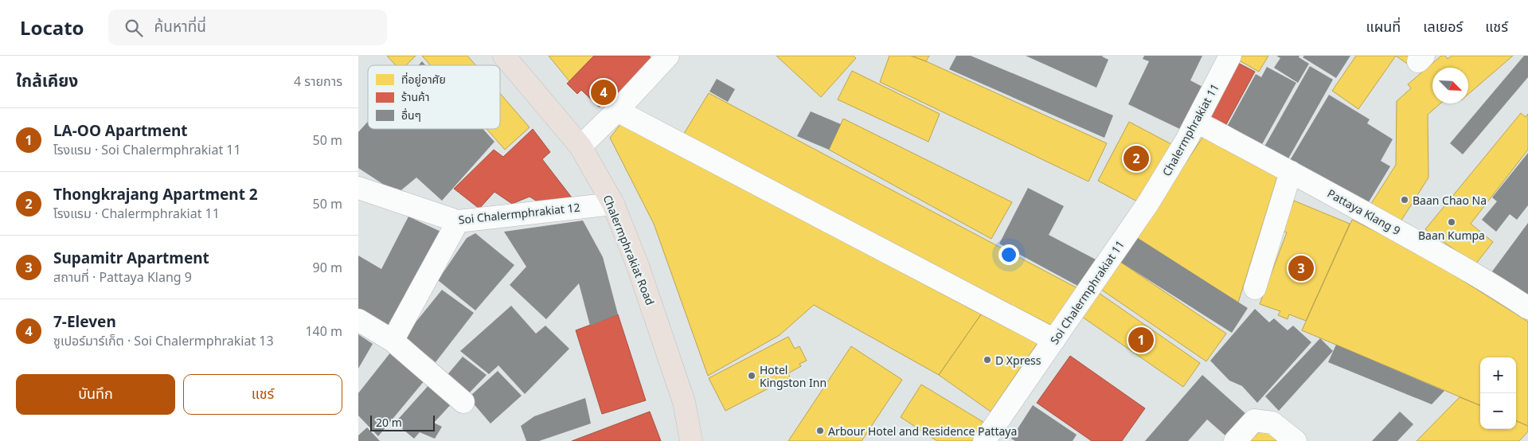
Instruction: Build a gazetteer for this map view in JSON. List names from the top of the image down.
{
  "streets": {
    "main road": ["Chalermphrakiat Road"],
    "street": [
      "Chalermphrakiat 11",
      "Pattaya Klang 9",
      "Soi Chalermphrakiat 12",
      "Soi Chalermphrakiat 11"
    ]
  },
  "crossings": [
    ["Chalermphrakiat 11", "Pattaya Klang 9"],
    ["Chalermphrakiat 11", "Soi Chalermphrakiat 11"],
    ["Soi Chalermphrakiat 12", "Chalermphrakiat Road"]
  ],
  "places": [
    "Baan Chao Na",
    "Baan Kumpa",
    "D Xpress",
    "Hotel Kingston Inn",
    "Arbour Hotel and Residence Pattaya"
  ],
  "legend": ["ที่อยู่อาศัย", "ร้านค้า", "อื่นๆ"],
  "scale_bar": "20 m",
  "north": "bottom right",
  "page": {
    "header": "Locato",
    "search": "ค้นหาที่นี่",
    "nav": ["แผนที่", "เลเยอร์", "แชร์"],
    "heading": ["ใกล้เคียง", "4 รายการ"],
    "pins": [
      "4",
      "2",
      "3",
      "1"
    ],
    "list": [
      {
        "mark": "1",
        "name": "LA-OO Apartment",
        "note": "โรงแรม · Soi Chalermphrakiat 11",
        "value": "50 m"
      },
      {
        "mark": "2",
        "name": "Thongkrajang Apartment 2",
        "note": "โรงแรม · Chalermphrakiat 11",
        "value": "50 m"
      },
      {
        "mark": "3",
        "name": "Supamitr Apartment",
        "note": "สถานที่ · Pattaya Klang 9",
        "value": "90 m"
      },
      {
        "mark": "4",
        "name": "7-Eleven",
        "note": "ซูเปอร์มาร์เก็ต · Soi Chalermphrakiat 13",
        "value": "140 m"
      }
    ],
    "map_buttons": ["+", "−"],
    "buttons": ["บันทึก", "แชร์"],
    "scale": "20 m"
  }
}
